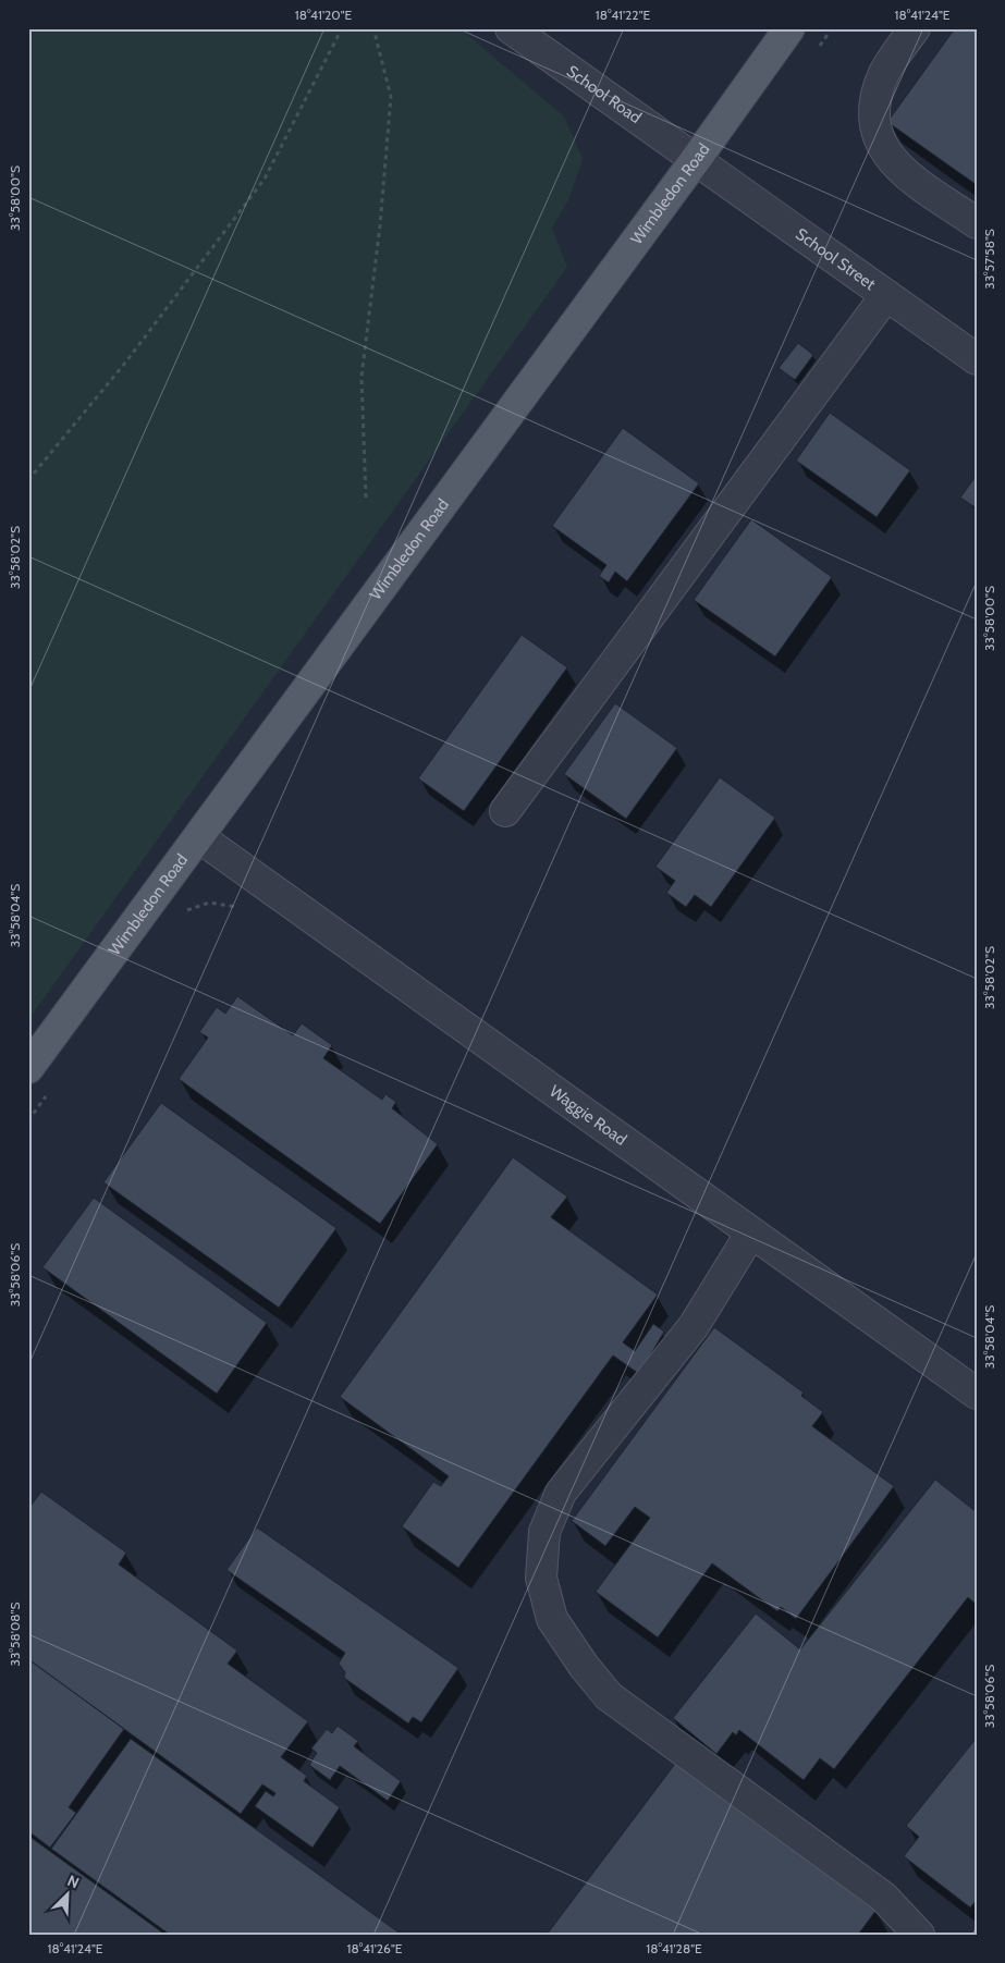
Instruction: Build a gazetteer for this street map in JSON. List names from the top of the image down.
{
  "streets": {
    "main road": ["Wimbledon Road"],
    "street": ["School Road", "School Street", "Waggie Road"]
  },
  "crossings": [
    ["School Road", "Wimbledon Road"],
    ["School Road", "School Street"],
    ["Wimbledon Road", "School Street"],
    ["Wimbledon Road", "Waggie Road"]
  ],
  "north": "top right",
  "coordinates": [
    "18°41'20\"E",
    "18°41'22\"E",
    "18°41'24\"E",
    "33°58'00\"S",
    "33°57'58\"S",
    "33°58'02\"S",
    "33°58'04\"S",
    "33°58'06\"S",
    "33°58'08\"S",
    "18°41'26\"E",
    "18°41'28\"E"
  ]
}
